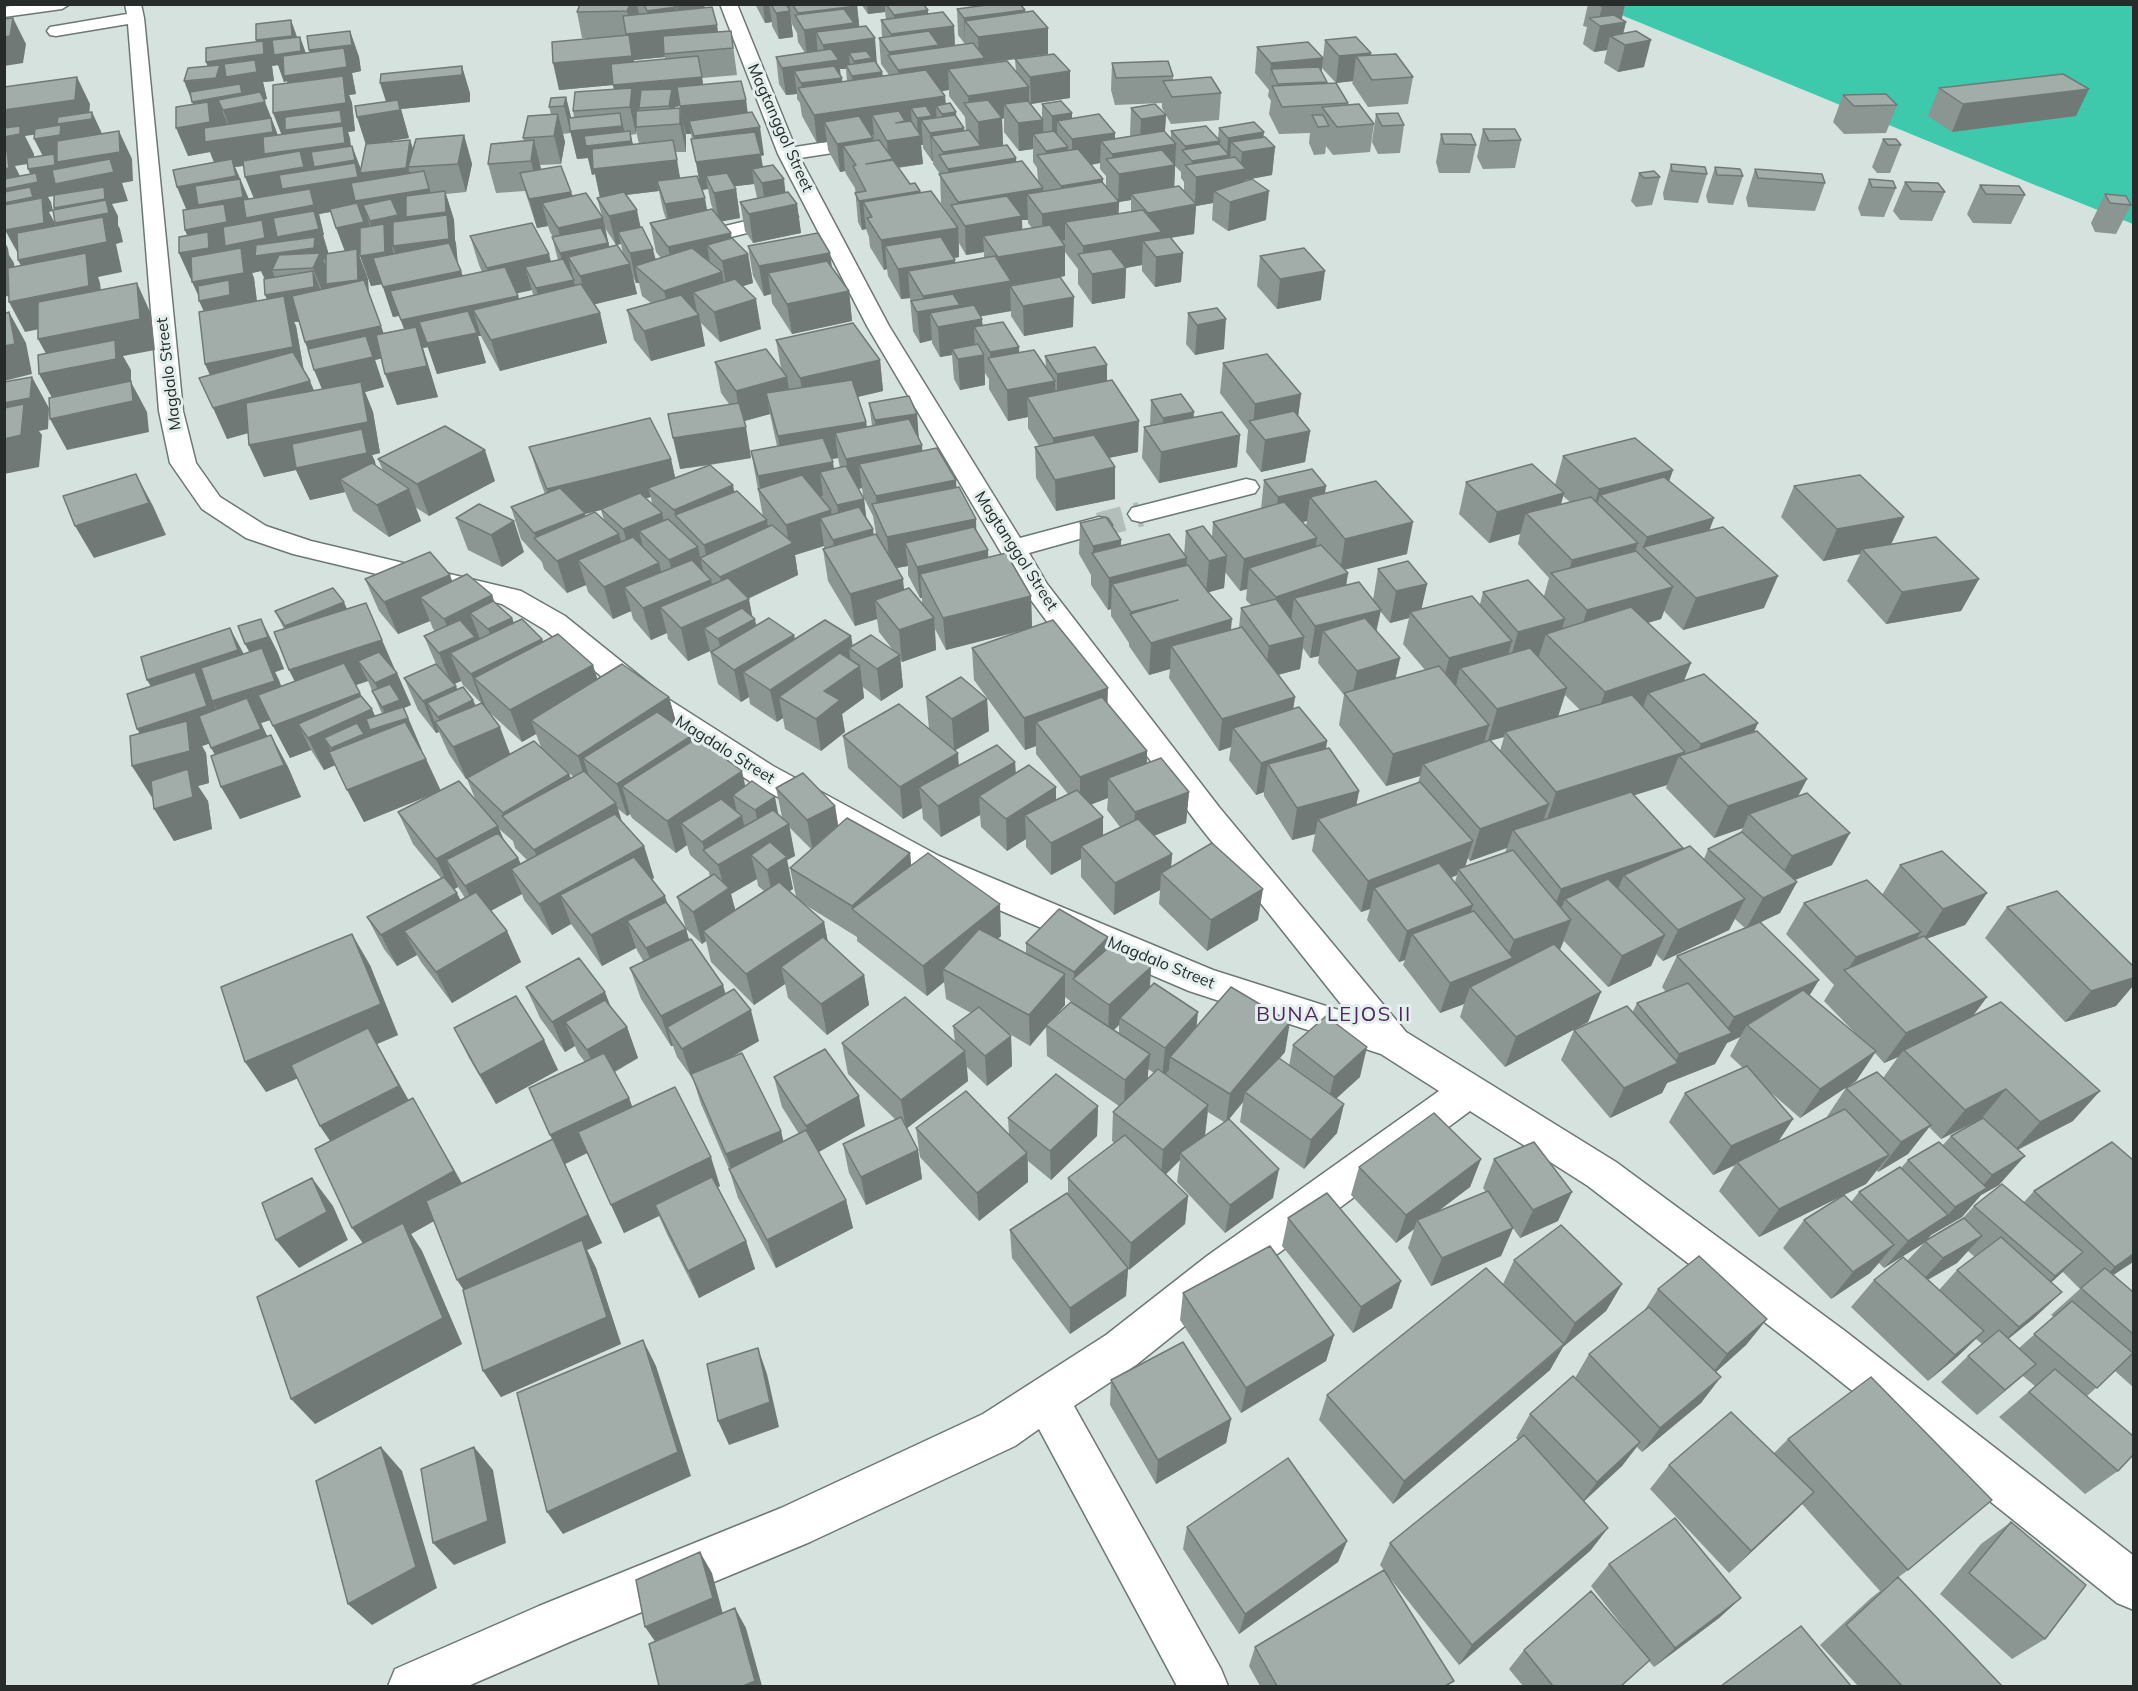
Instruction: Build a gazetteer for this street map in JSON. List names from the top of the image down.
{
  "streets": {
    "street": ["Magtanggol Street", "Magdalo Street"]
  },
  "crossings": [
    ["Magtanggol Street", "Magdalo Street"]
  ],
  "districts": ["BUNA LEJOS II"]
}
